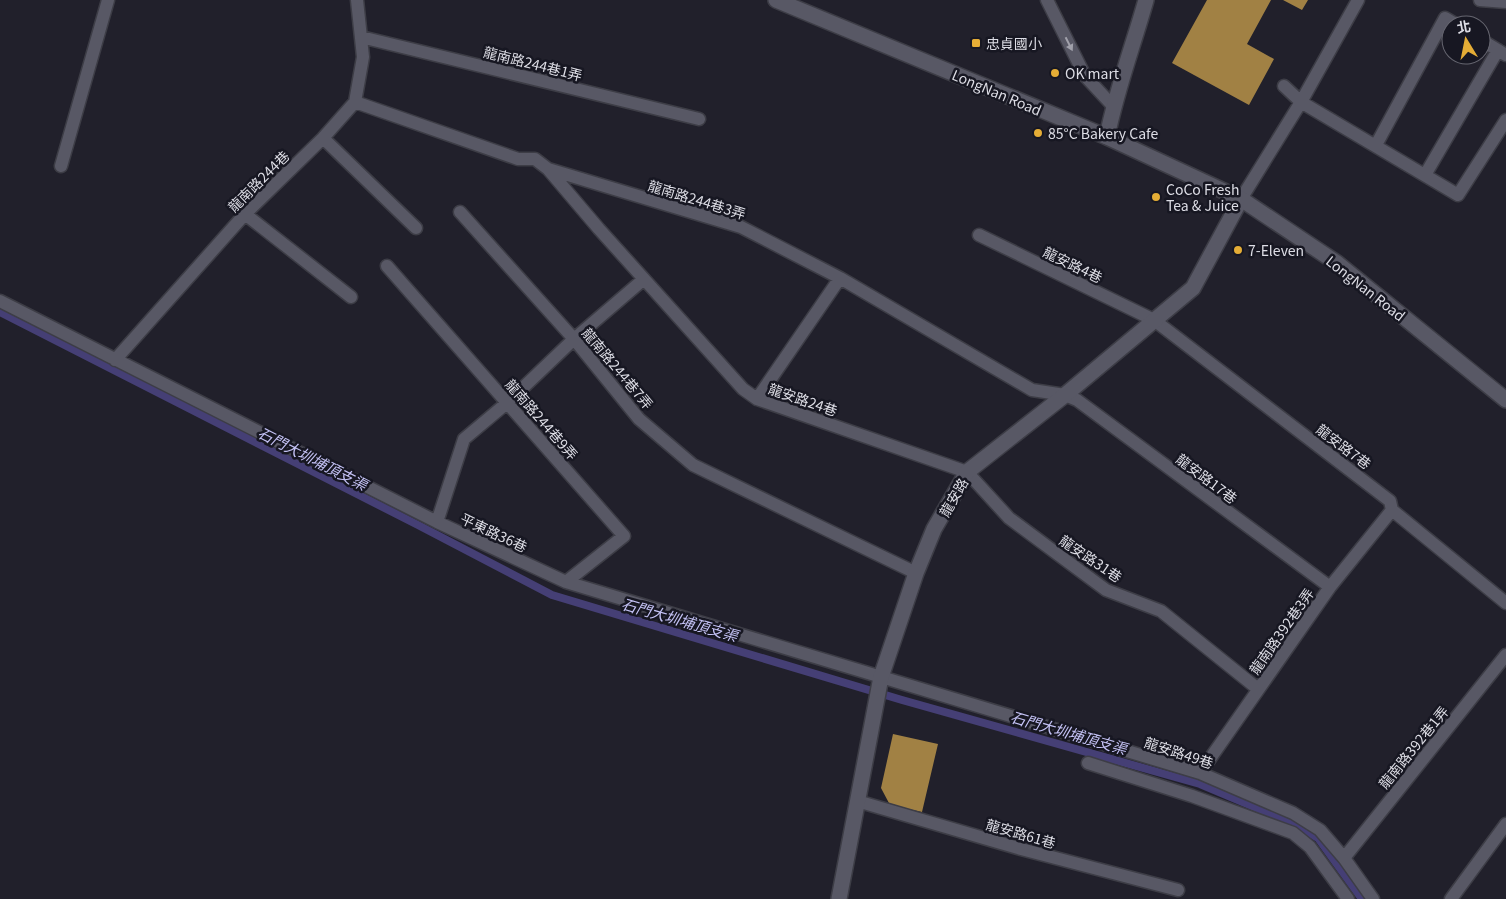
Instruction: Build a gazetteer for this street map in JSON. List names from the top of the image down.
{
  "streets": {
    "street": ["LongNan Road", "龍安路"],
    "lane": [
      "龍南路244巷1弄",
      "龍南路244巷",
      "龍南路244巷3弄",
      "龍安路4巷",
      "龍南路244巷7弄",
      "龍安路24巷",
      "龍南路244巷9弄",
      "龍安路7巷",
      "龍安路17巷",
      "平東路36巷",
      "龍安路31巷",
      "龍南路392巷3弄",
      "龍南路392巷1弄",
      "龍安路49巷",
      "龍安路61巷"
    ]
  },
  "crossings": [
    ["LongNan Road", "龍安路"],
    ["龍南路244巷", "龍南路244巷3弄"],
    ["龍南路244巷", "平東路36巷"],
    ["龍南路244巷3弄", "龍安路24巷"],
    ["龍南路244巷3弄", "龍安路17巷"],
    ["龍南路244巷3弄", "龍安路"],
    ["龍安路4巷", "龍安路7巷"],
    ["龍安路4巷", "龍安路"],
    ["龍南路244巷7弄", "龍安路"],
    ["龍安路24巷", "龍安路"],
    ["龍安路24巷", "龍安路31巷"],
    ["龍南路244巷9弄", "平東路36巷"],
    ["龍安路7巷", "龍安路"],
    ["龍安路7巷", "龍南路392巷3弄"],
    ["龍安路17巷", "龍安路"],
    ["龍安路17巷", "龍南路392巷3弄"],
    ["龍安路", "平東路36巷"],
    ["龍安路", "龍安路31巷"],
    ["龍安路", "龍安路49巷"],
    ["龍安路", "龍安路61巷"],
    ["平東路36巷", "龍安路49巷"],
    ["龍安路31巷", "龍南路392巷3弄"],
    ["龍南路392巷3弄", "龍安路49巷"],
    ["龍南路392巷1弄", "龍安路49巷"]
  ],
  "water": ["石門大圳埔頂支渠"],
  "places": {
    "transit": ["忠貞國小"],
    "other": [
      "OK mart",
      "85°C Bakery Cafe",
      "CoCo Fresh Tea & Juice",
      "7-Eleven"
    ]
  },
  "north": "top"
}
